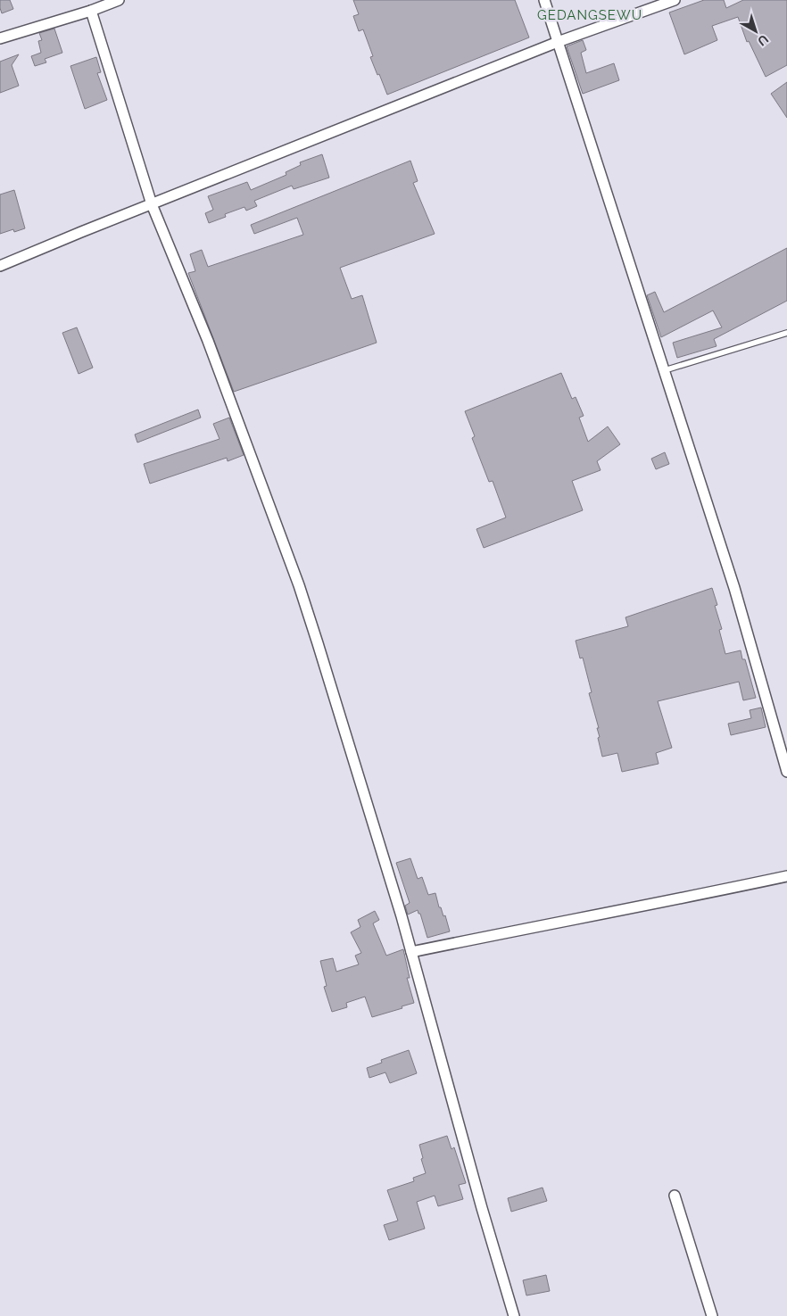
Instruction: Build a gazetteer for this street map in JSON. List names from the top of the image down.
{
  "districts": ["GEDANGSEWU"],
  "north": "bottom right"
}
